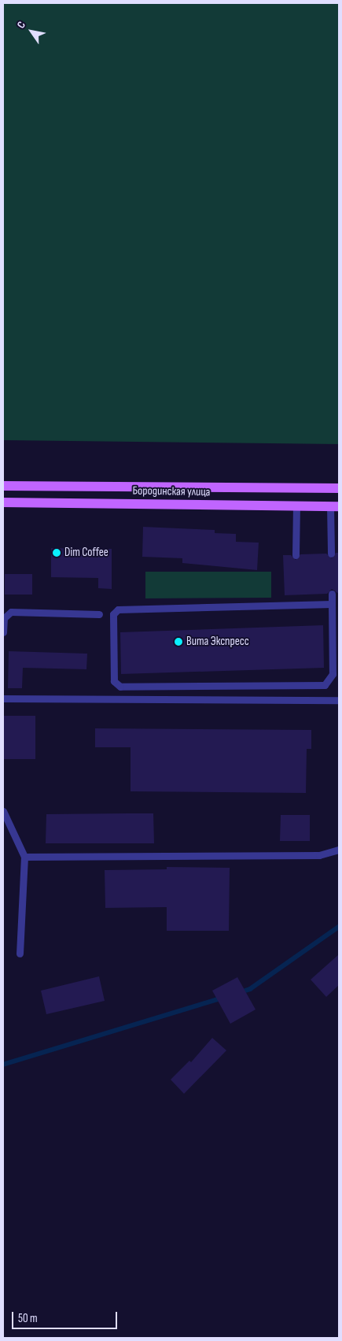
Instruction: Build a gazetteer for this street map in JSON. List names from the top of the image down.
{
  "streets": {
    "main road": ["Бородинская улица"]
  },
  "places": ["Dim Coffee", "Вита Экспресс"],
  "scale_bar": "50 m",
  "north": "top left"
}
